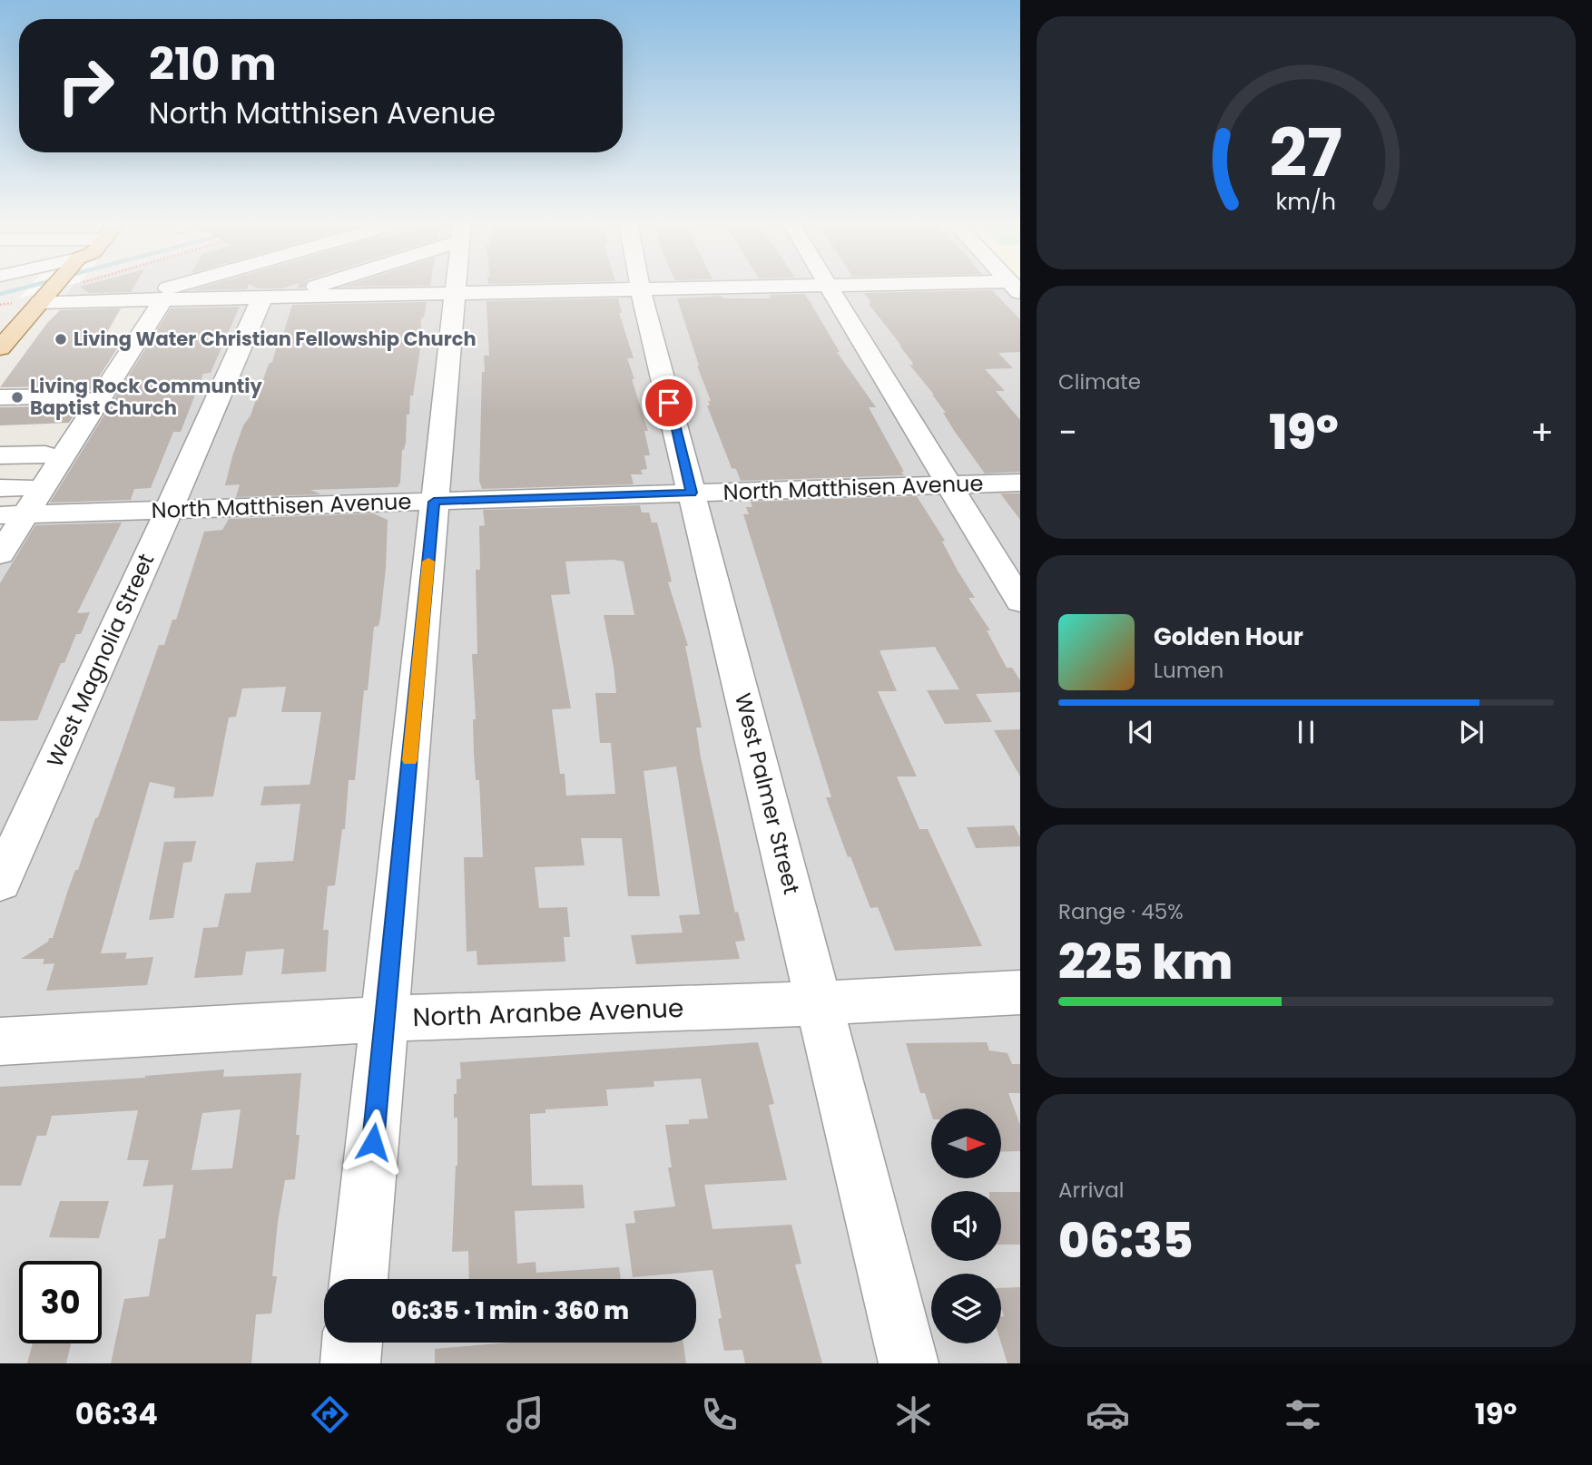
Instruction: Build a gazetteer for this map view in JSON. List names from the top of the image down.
{
  "streets": {
    "street": [
      "North Matthisen Avenue",
      "West Magnolia Street",
      "West Palmer Street",
      "North Aranbe Avenue"
    ]
  },
  "crossings": [
    ["North Matthisen Avenue", "West Magnolia Street"],
    ["North Matthisen Avenue", "West Palmer Street"],
    ["West Palmer Street", "North Aranbe Avenue"]
  ],
  "places": ["Living Water Christian Fellowship Church", "Living Rock Communtiy Baptist Church"],
  "north": "right",
  "page": {
    "turn": ["210 m", "North Matthisen Avenue"],
    "tile": [
      "Climate",
      ["Range · 45%", "225 km"],
      ["Arrival", "06:35"]
    ],
    "heat": ["−", "19°", "+"],
    "song": ["Golden Hour", "Lumen"],
    "limit": "30",
    "trip": "06:35 · 1 min · 360 m",
    "tabs": ["06:34", "19°"],
    "gauge": ["27", "km/h"]
  }
}
